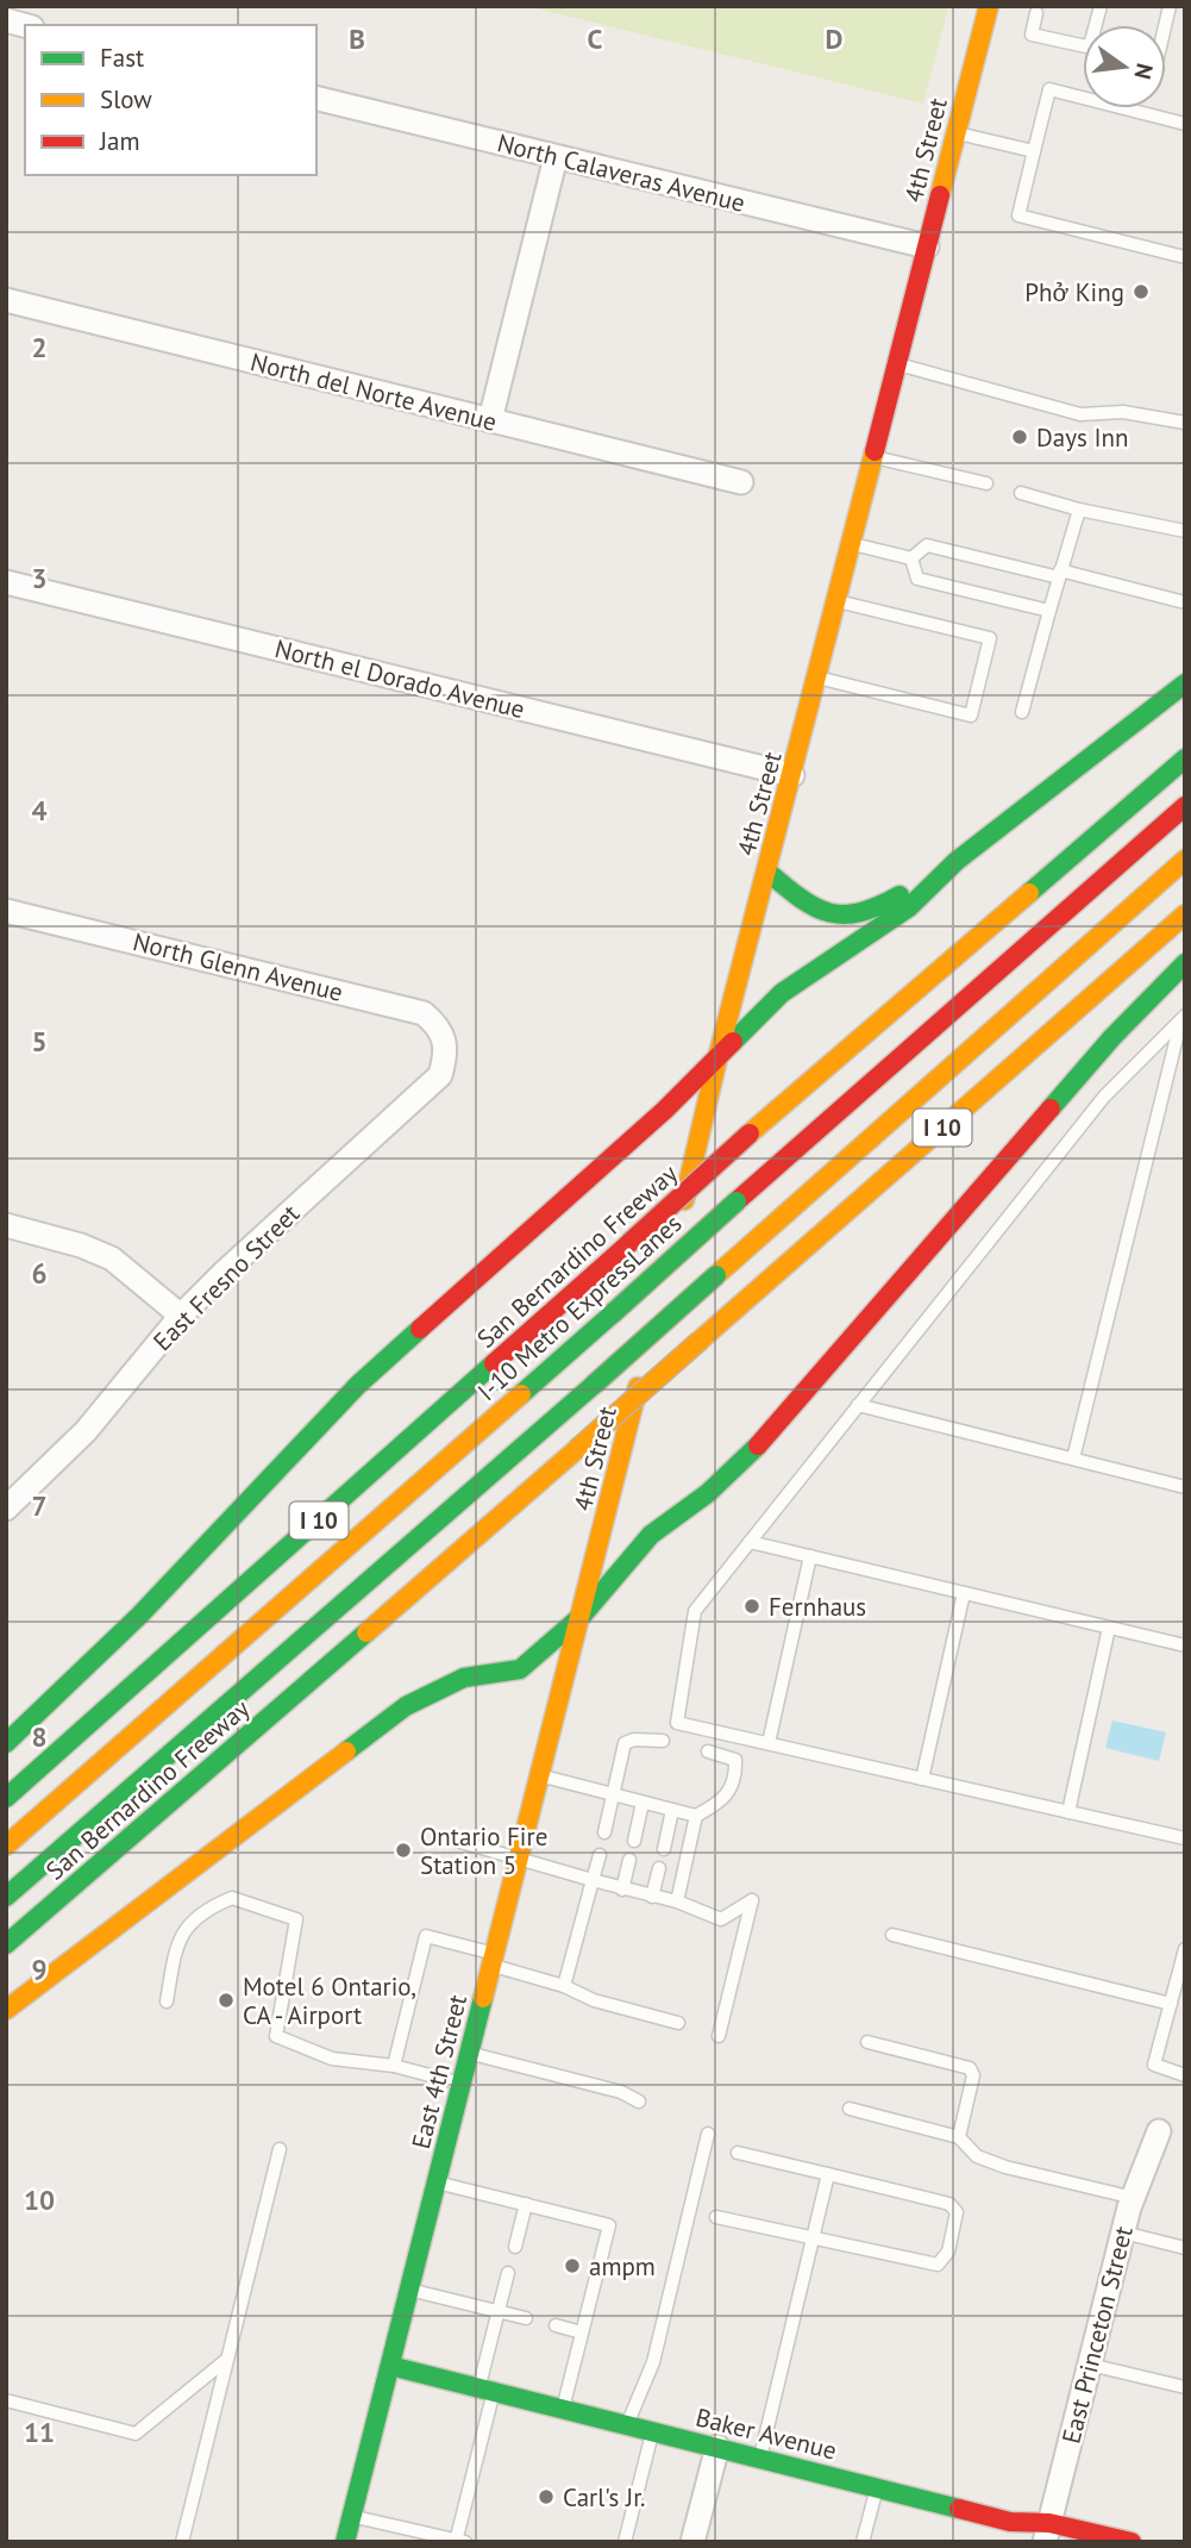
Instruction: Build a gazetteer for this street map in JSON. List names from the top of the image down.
{
  "streets": {
    "main road": [
      "4th Street",
      "I 10",
      "San Bernardino Freeway",
      "I-10 Metro ExpressLanes",
      "East 4th Street",
      "Baker Avenue"
    ],
    "street": [
      "North Calaveras Avenue",
      "North del Norte Avenue",
      "North el Dorado Avenue",
      "North Glenn Avenue",
      "East Fresno Street",
      "East Princeton Street"
    ]
  },
  "crossings": [
    ["4th Street", "North Calaveras Avenue"],
    ["4th Street", "North el Dorado Avenue"],
    ["4th Street", "East 4th Street"],
    ["North Glenn Avenue", "East Fresno Street"],
    ["East 4th Street", "Baker Avenue"],
    ["East Princeton Street", "Baker Avenue"]
  ],
  "places": [
    "Phở King",
    "Days Inn",
    "Fernhaus",
    "Ontario Fire Station 5",
    "Motel 6 Ontario, CA - Airport",
    "ampm",
    "Carl's Jr."
  ],
  "legend": ["Fast", "Slow", "Jam"],
  "north": "right",
  "grid": {
    "columns": ["B", "C", "D"],
    "rows": [
      "2",
      "3",
      "4",
      "5",
      "6",
      "7",
      "8",
      "9",
      "10",
      "11"
    ]
  }
}
